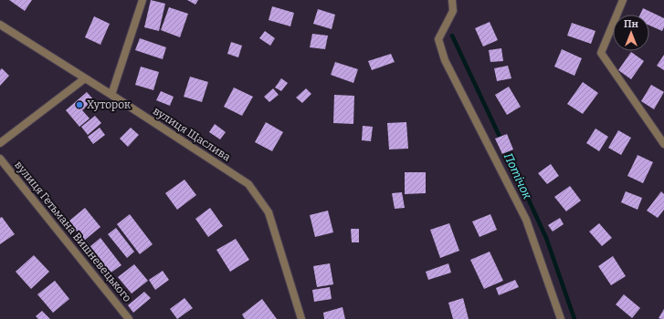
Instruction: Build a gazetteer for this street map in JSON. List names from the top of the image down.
{
  "streets": {
    "street": ["вулиця Щаслива", "вулиця Гетьмана Вишневецького"]
  },
  "water": ["Потічок"],
  "places": ["Хуторок"],
  "north": "top"
}
